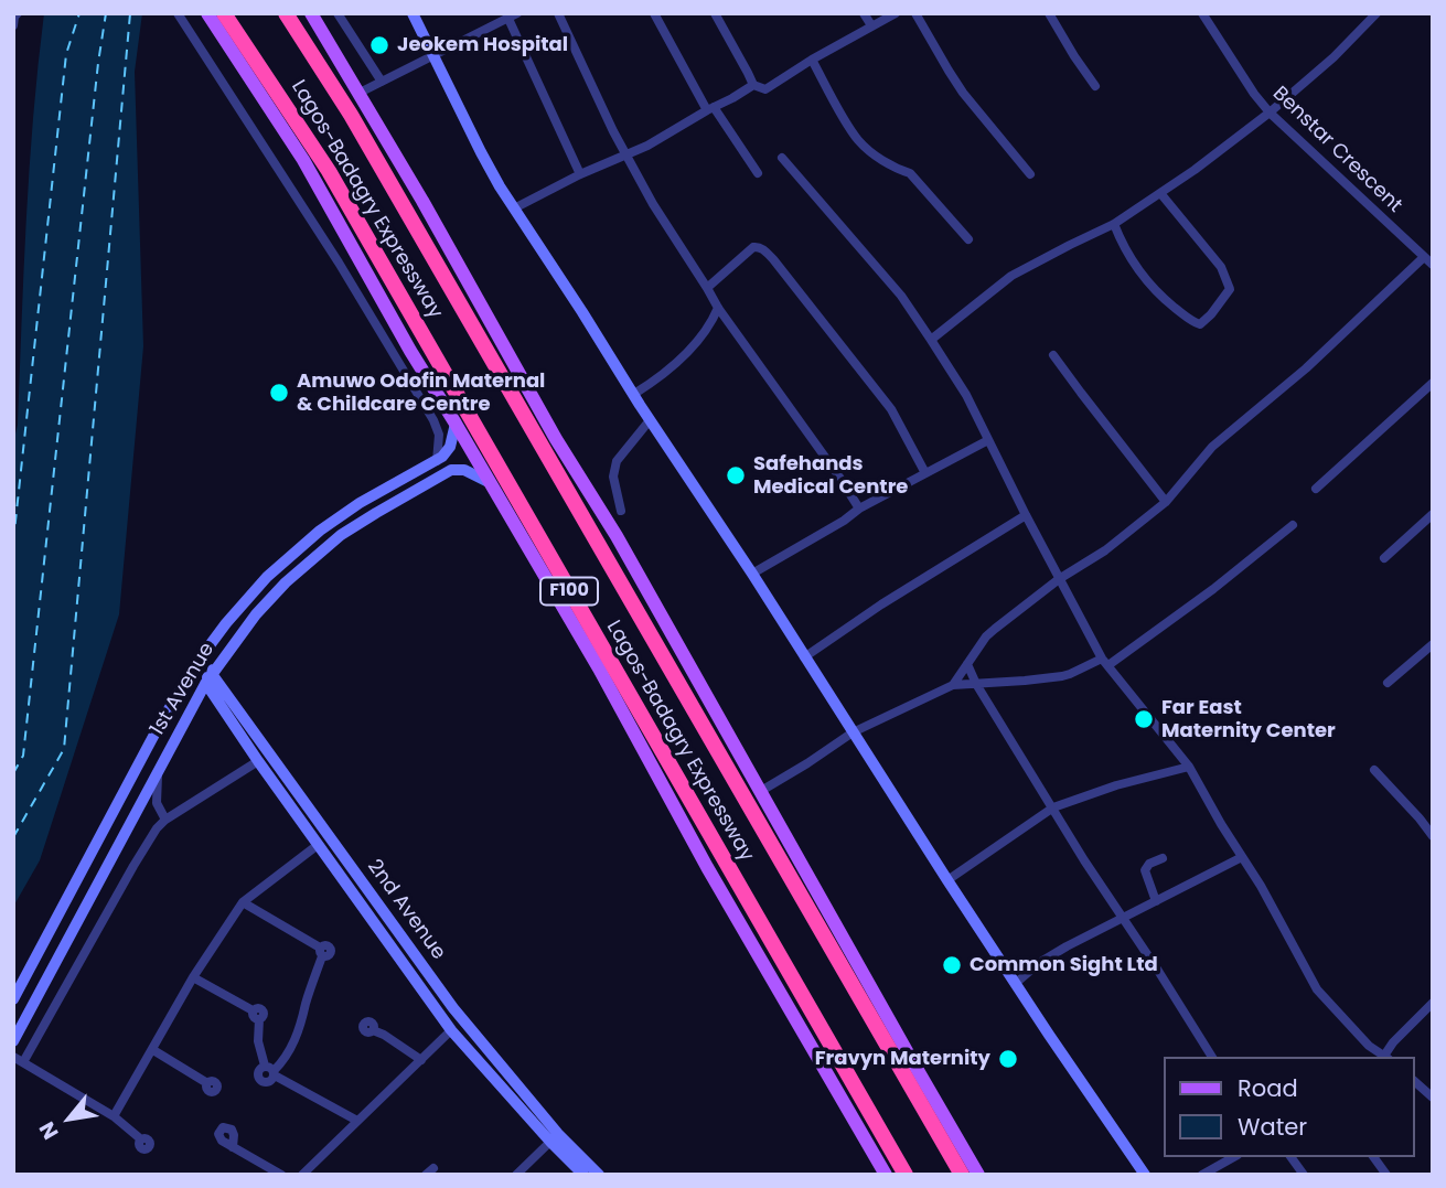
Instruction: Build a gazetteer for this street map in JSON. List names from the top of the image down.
{
  "streets": {
    "highway": ["Lagos-Badagry Expressway", "F100"],
    "main road": ["1st Avenue", "2nd Avenue"],
    "street": ["Benstar Crescent"]
  },
  "crossings": [
    ["Lagos-Badagry Expressway", "1st Avenue"],
    ["1st Avenue", "2nd Avenue"]
  ],
  "places": [
    "Jeokem Hospital",
    "Amuwo Odofin Maternal & Childcare Centre",
    "Safehands Medical Centre",
    "Far East Maternity Center",
    "Common Sight Ltd",
    "Fravyn Maternity"
  ],
  "legend": ["Road", "Water"],
  "north": "bottom left"
}
